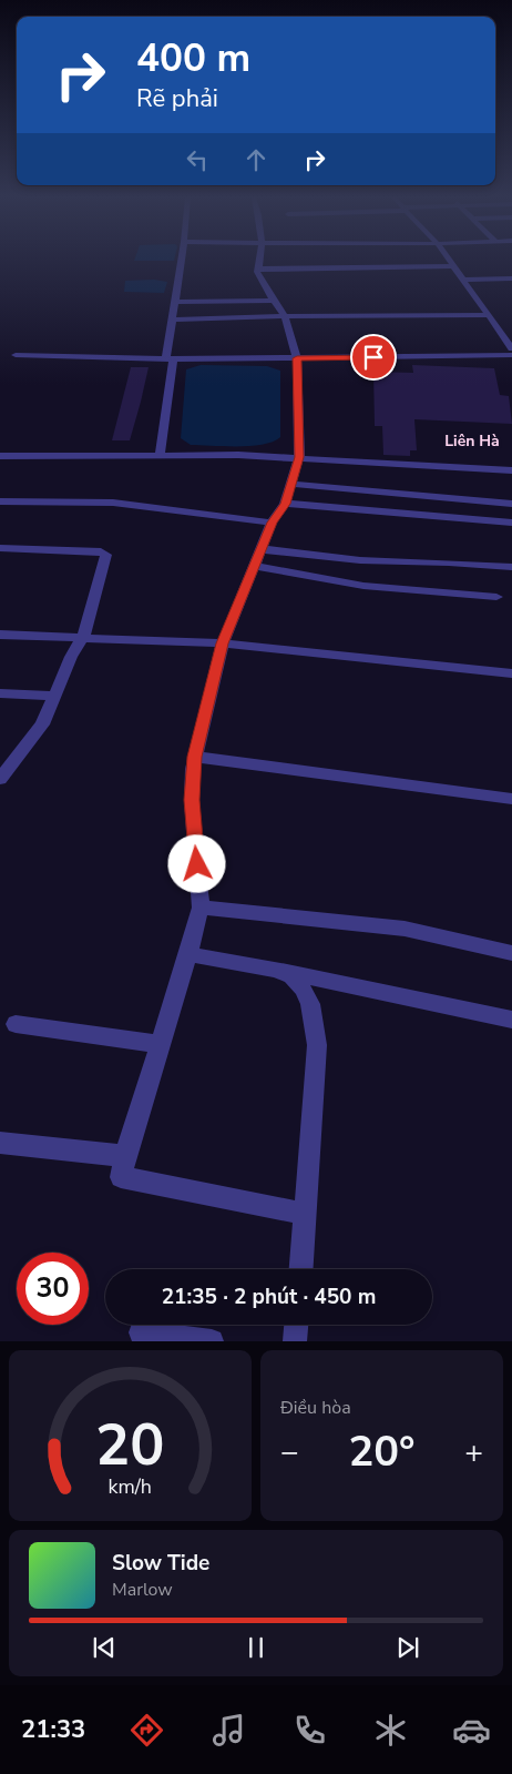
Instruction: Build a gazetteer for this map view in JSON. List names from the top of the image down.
{
  "districts": ["Liên Hà"],
  "page": {
    "turn": ["400 m", "Rẽ phải"],
    "limit": "30",
    "trip": "21:35 · 2 phút · 450 m",
    "tile": "Điều hòa",
    "heat": ["−", "20°", "+"],
    "song": ["Slow Tide", "Marlow"],
    "tabs": "21:33",
    "gauge": ["20", "km/h"]
  }
}
